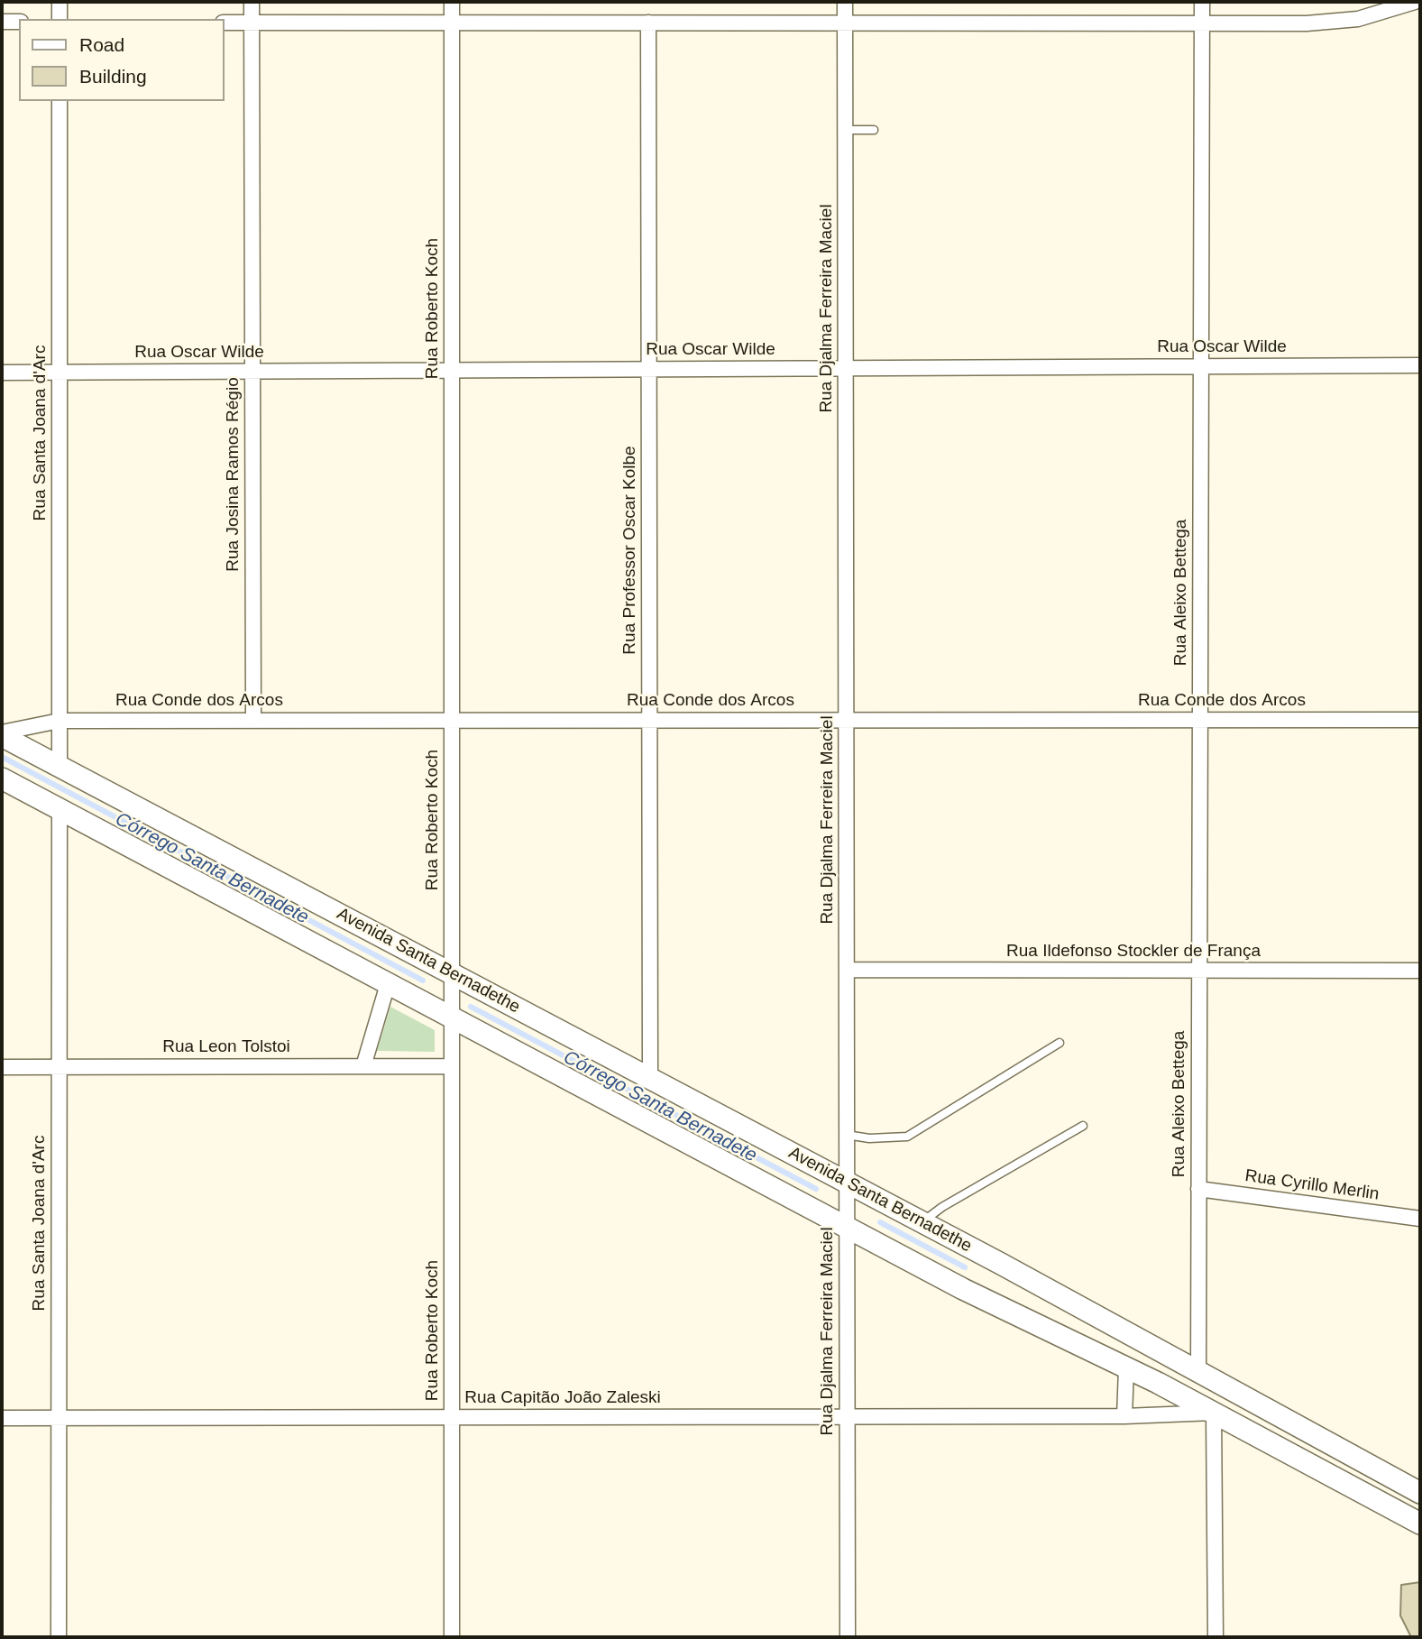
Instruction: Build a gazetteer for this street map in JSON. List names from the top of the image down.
{
  "streets": {
    "main road": ["Avenida Santa Bernadethe"],
    "street": [
      "Rua Roberto Koch",
      "Rua Djalma Ferreira Maciel",
      "Rua Oscar Wilde",
      "Rua Santa Joana d'Arc",
      "Rua Josina Ramos Régio",
      "Rua Professor Oscar Kolbe",
      "Rua Aleixo Bettega",
      "Rua Conde dos Arcos",
      "Rua Ildefonso Stockler de França",
      "Rua Leon Tolstoi",
      "Rua Cyrillo Merlin",
      "Rua Capitão João Zaleski"
    ]
  },
  "crossings": [
    ["Rua Roberto Koch", "Rua Oscar Wilde"],
    ["Rua Roberto Koch", "Rua Conde dos Arcos"],
    ["Rua Roberto Koch", "Avenida Santa Bernadethe"],
    ["Rua Roberto Koch", "Rua Leon Tolstoi"],
    ["Rua Roberto Koch", "Rua Capitão João Zaleski"],
    ["Rua Djalma Ferreira Maciel", "Rua Oscar Wilde"],
    ["Rua Djalma Ferreira Maciel", "Rua Conde dos Arcos"],
    ["Rua Djalma Ferreira Maciel", "Rua Ildefonso Stockler de França"],
    ["Rua Djalma Ferreira Maciel", "Avenida Santa Bernadethe"],
    ["Rua Djalma Ferreira Maciel", "Rua Capitão João Zaleski"],
    ["Rua Oscar Wilde", "Rua Santa Joana d'Arc"],
    ["Rua Oscar Wilde", "Rua Josina Ramos Régio"],
    ["Rua Oscar Wilde", "Rua Professor Oscar Kolbe"],
    ["Rua Oscar Wilde", "Rua Aleixo Bettega"],
    ["Rua Santa Joana d'Arc", "Rua Conde dos Arcos"],
    ["Rua Santa Joana d'Arc", "Avenida Santa Bernadethe"],
    ["Rua Santa Joana d'Arc", "Rua Leon Tolstoi"],
    ["Rua Santa Joana d'Arc", "Rua Capitão João Zaleski"],
    ["Rua Josina Ramos Régio", "Rua Conde dos Arcos"],
    ["Rua Professor Oscar Kolbe", "Rua Conde dos Arcos"],
    ["Rua Professor Oscar Kolbe", "Avenida Santa Bernadethe"],
    ["Rua Aleixo Bettega", "Rua Conde dos Arcos"],
    ["Rua Aleixo Bettega", "Rua Ildefonso Stockler de França"],
    ["Rua Aleixo Bettega", "Avenida Santa Bernadethe"],
    ["Rua Aleixo Bettega", "Rua Cyrillo Merlin"],
    ["Rua Conde dos Arcos", "Avenida Santa Bernadethe"]
  ],
  "water": ["Córrego Santa Bernadete"],
  "legend": ["Road", "Building"]
}
